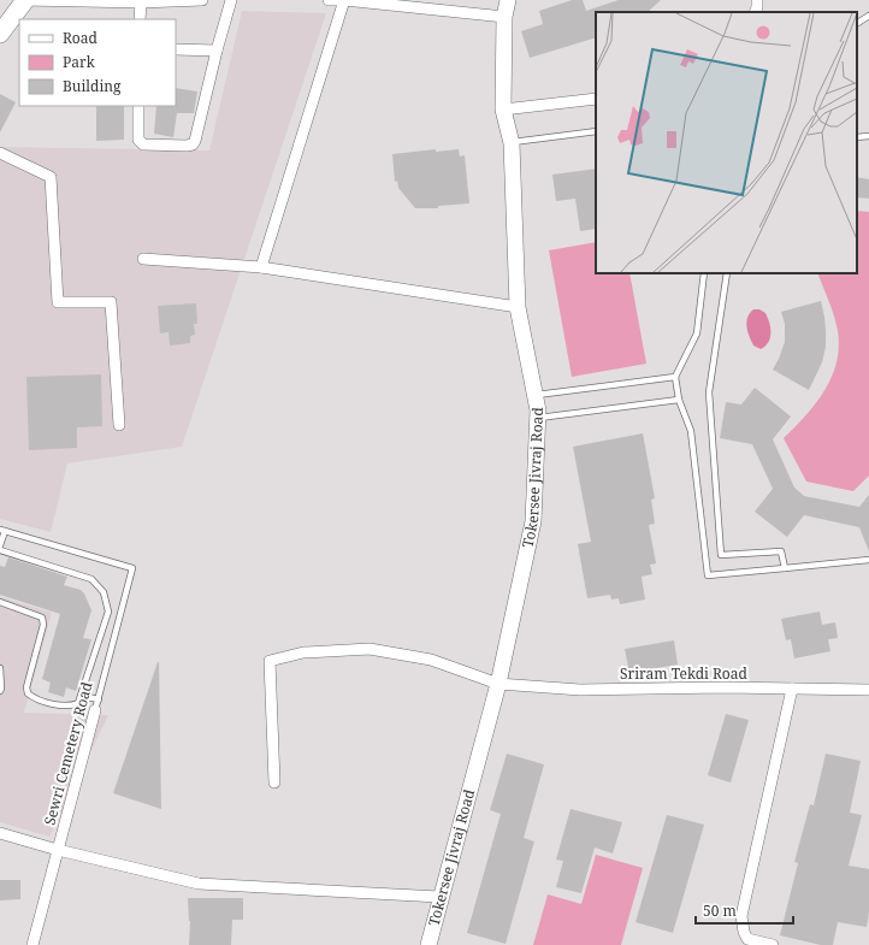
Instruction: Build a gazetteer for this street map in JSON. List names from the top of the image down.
{
  "streets": {
    "street": ["Tokersee Jivraj Road", "Sriram Tekdi Road", "Sewri Cemetery Road"]
  },
  "crossings": [
    ["Tokersee Jivraj Road", "Sriram Tekdi Road"]
  ],
  "legend": ["Road", "Park", "Building"],
  "scale_bar": "50 m"
}
